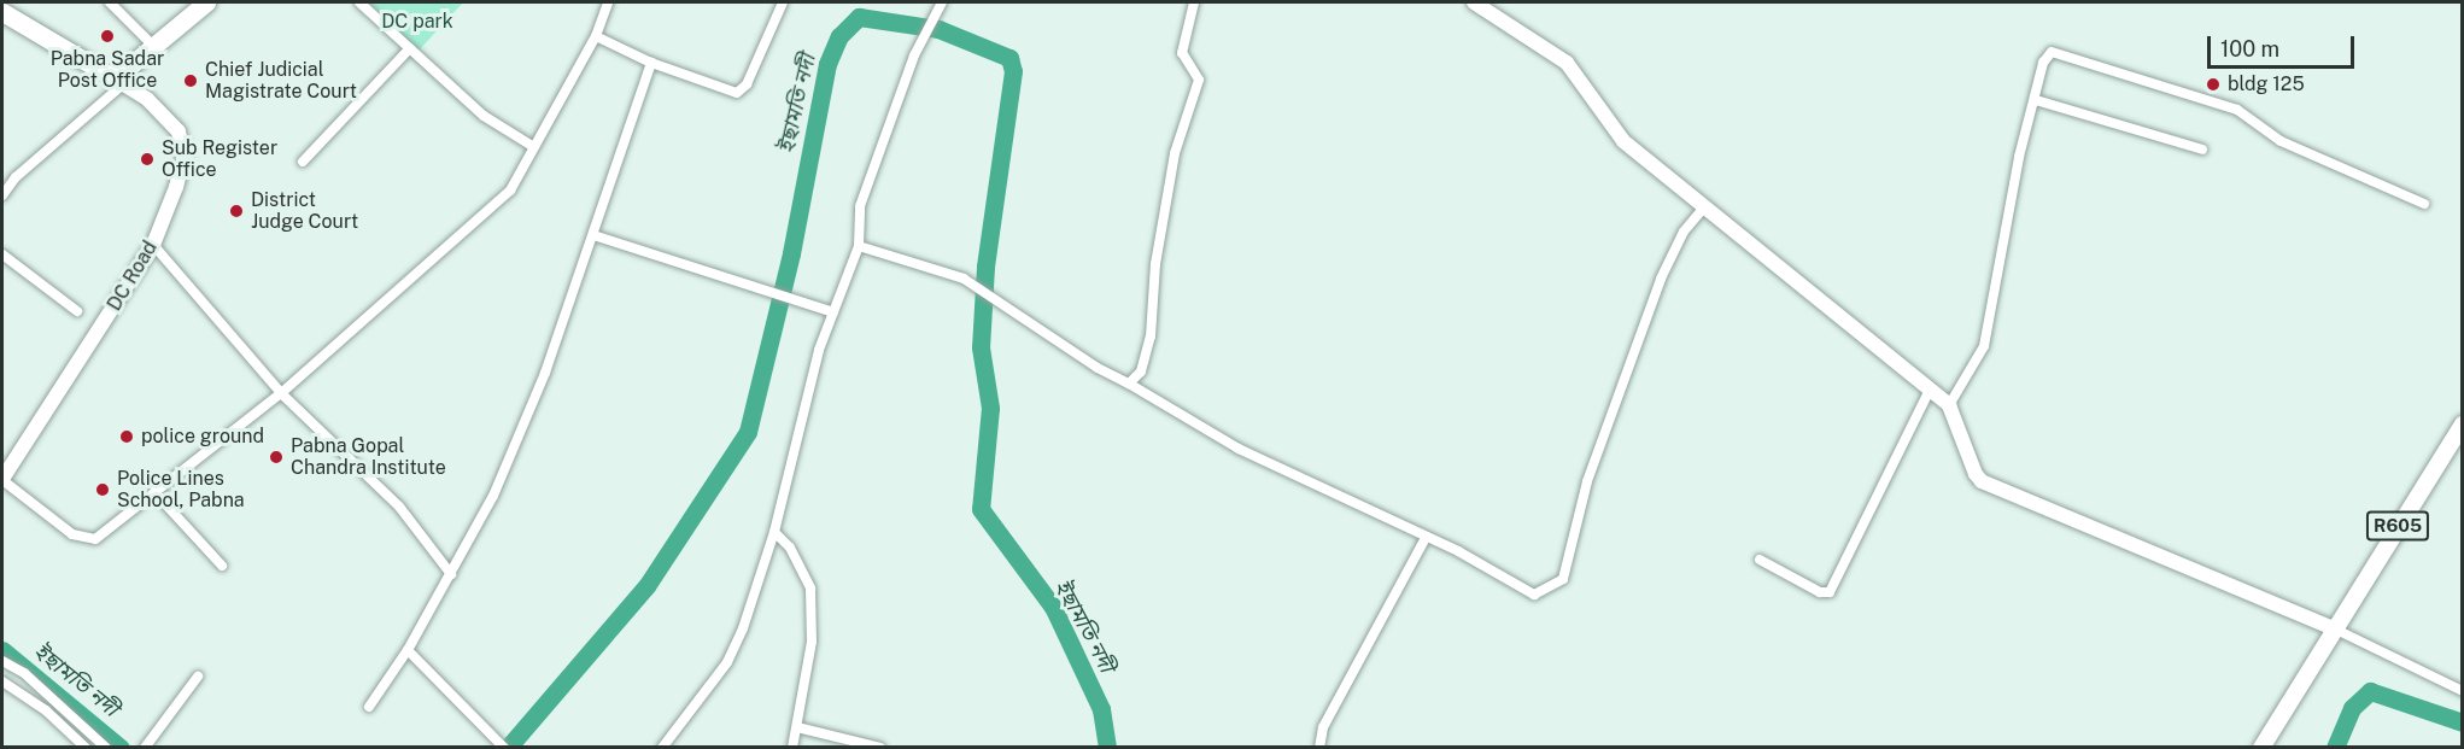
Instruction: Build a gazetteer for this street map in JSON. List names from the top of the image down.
{
  "streets": {
    "main road": ["R605"],
    "street": ["DC Road"]
  },
  "water": ["ইছামতি নদী"],
  "parks": ["DC park"],
  "places": [
    "Pabna Sadar Post Office",
    "Chief Judicial Magistrate Court",
    "bldg 125",
    "Sub Register Office",
    "District Judge Court",
    "police ground",
    "Pabna Gopal Chandra Institute",
    "Police Lines School, Pabna"
  ],
  "scale_bar": "100 m"
}
